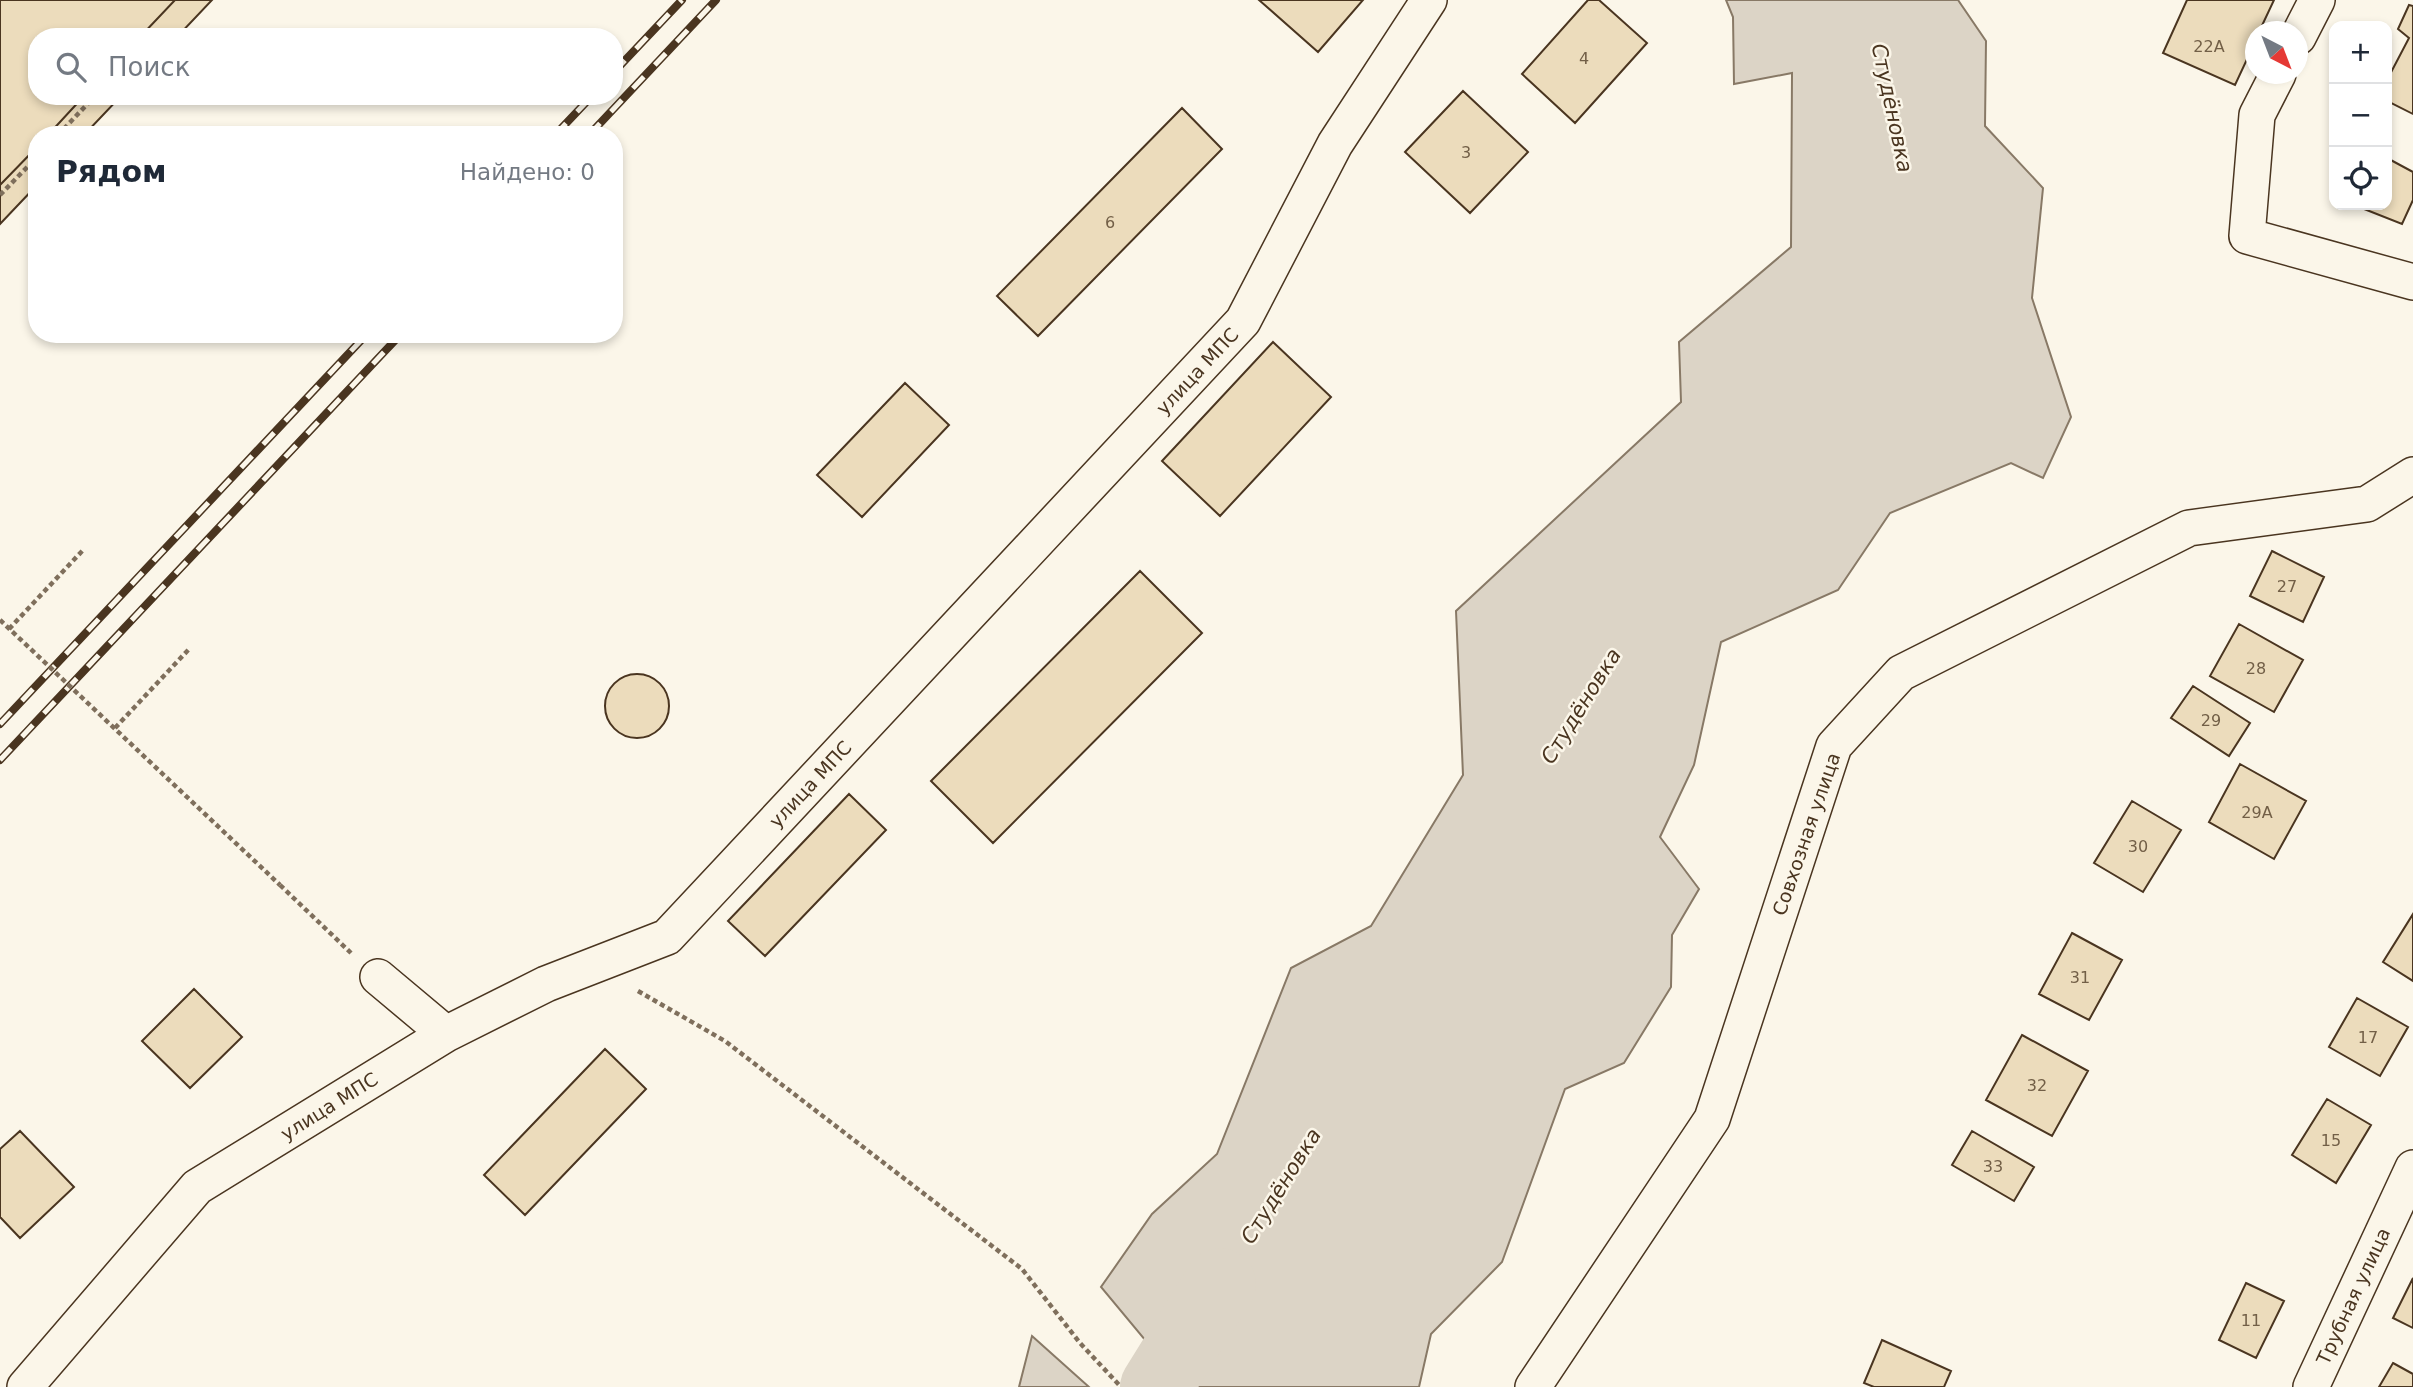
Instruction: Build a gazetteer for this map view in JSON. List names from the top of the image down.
{
  "streets": {
    "street": ["улица МПС", "Совхозная улица", "Трубная улица"]
  },
  "water": ["Студёновка"],
  "house_numbers": [
    "22А",
    "4",
    "3",
    "6",
    "27",
    "28",
    "29",
    "29А",
    "30",
    "31",
    "17",
    "32",
    "15",
    "33",
    "11"
  ],
  "north": "bottom right",
  "page": {
    "map_buttons": ["+", "−"],
    "search": "Поиск",
    "heading": ["Рядом", "Найдено: 0"]
  }
}
